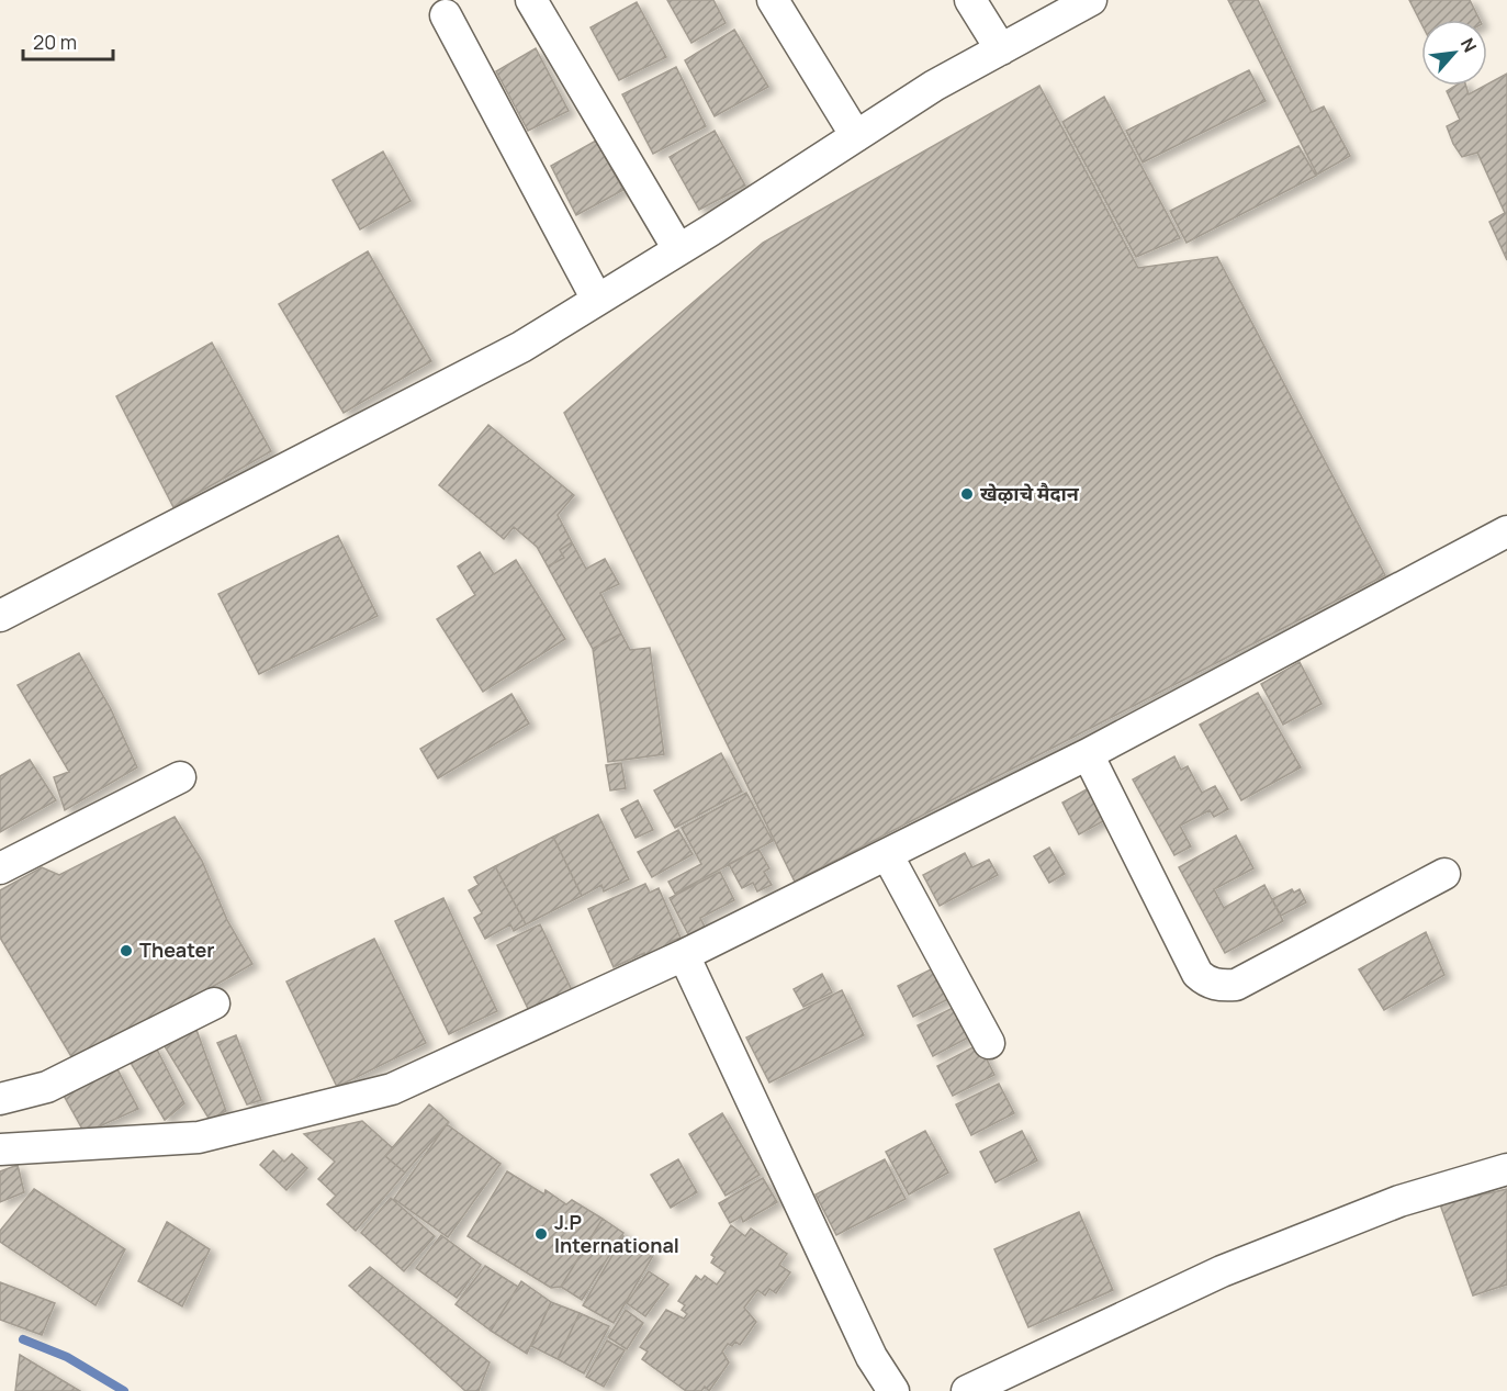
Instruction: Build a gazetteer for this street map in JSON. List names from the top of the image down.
{
  "places": ["खेऴाचे मैदान", "Theater", "J.P International"],
  "scale_bar": "20 m",
  "north": "top right"
}
